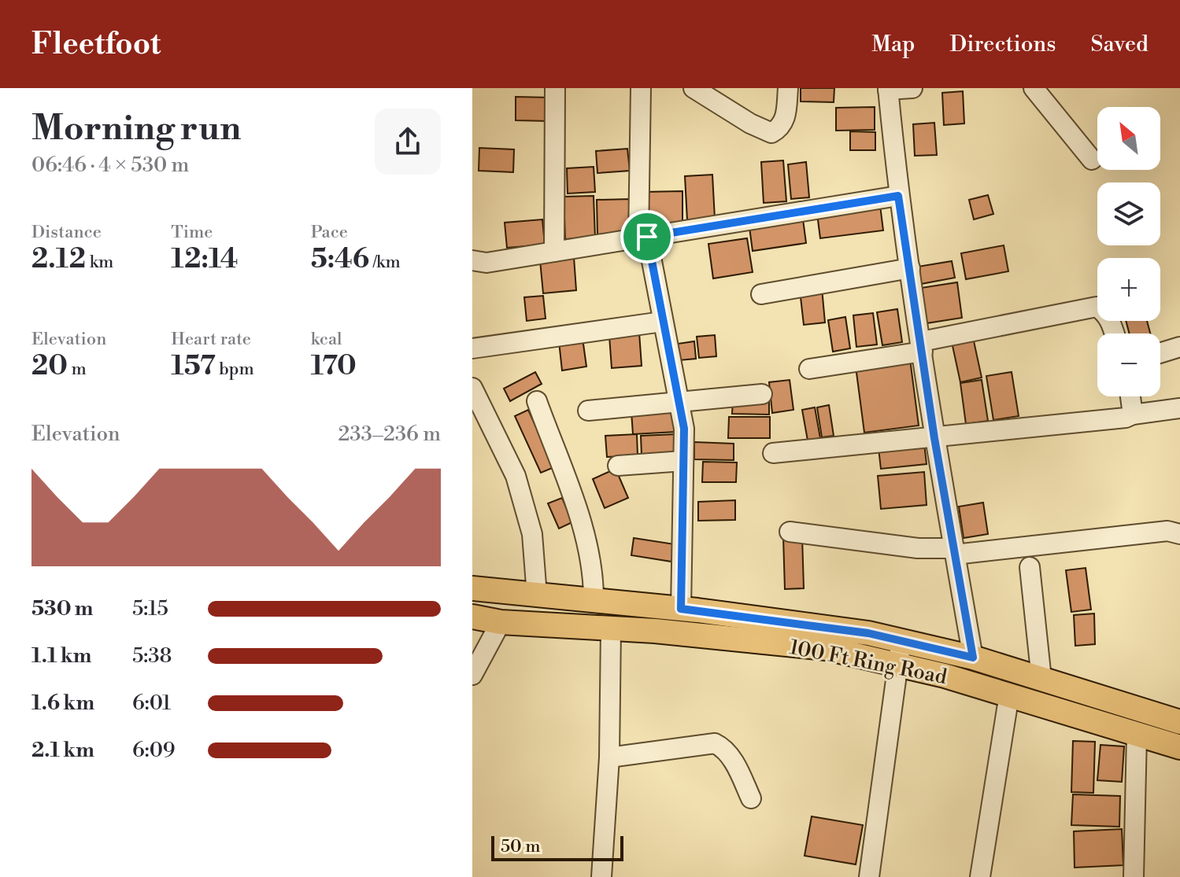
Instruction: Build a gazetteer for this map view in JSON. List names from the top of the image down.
{
  "streets": {
    "main road": ["100 Ft Ring Road"]
  },
  "scale_bar": "50 m",
  "north": "top left",
  "page": {
    "header": "Fleetfoot",
    "nav": ["Map", "Directions", "Saved"],
    "heading": ["Morning run", "06:46 · 4 × 530 m"],
    "map_buttons": ["+", "−"],
    "stats": [
      ["Distance", "2.12 km"],
      ["Time", "12:14"],
      ["Pace", "5:46 /km"],
      ["Elevation", "20 m"],
      ["Heart rate", "157 bpm"],
      ["kcal", "170"]
    ],
    "chart": ["Elevation", "233–236 m"],
    "list": [
      {
        "name": "530 m",
        "note": "5:15"
      },
      {
        "name": "1.1 km",
        "note": "5:38"
      },
      {
        "name": "1.6 km",
        "note": "6:01"
      },
      {
        "name": "2.1 km",
        "note": "6:09"
      }
    ],
    "scale": "50 m"
  }
}
